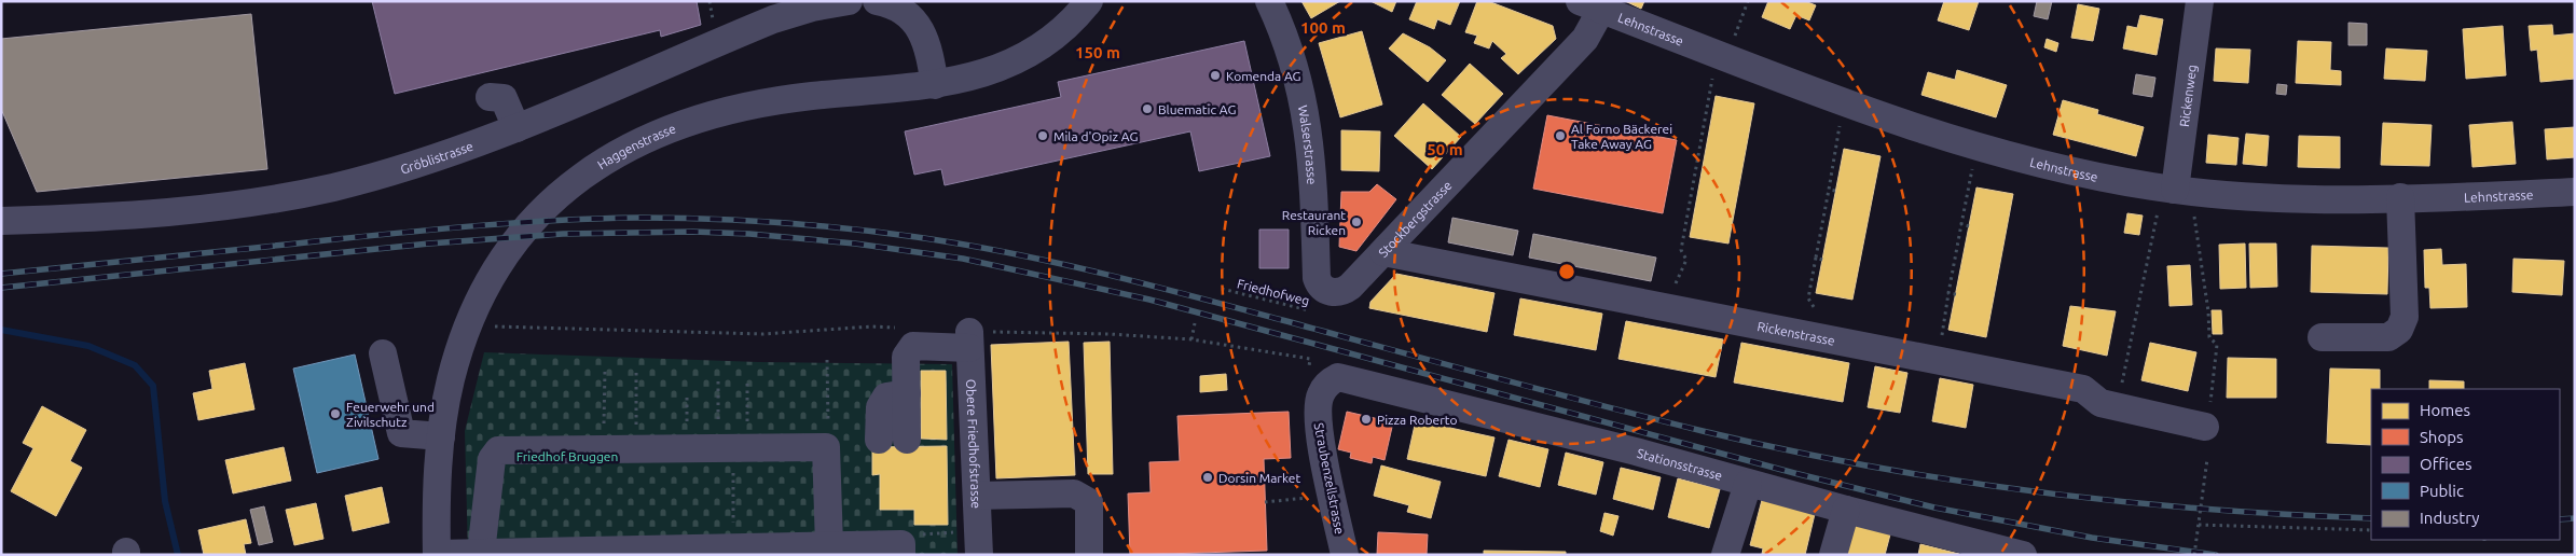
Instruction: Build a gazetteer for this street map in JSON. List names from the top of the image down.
{
  "streets": {
    "street": [
      "Lehnstrasse",
      "Rickenweg",
      "Walserstrasse",
      "Haggenstrasse",
      "Gröblistrasse",
      "Stockbergstrasse",
      "Rickenstrasse",
      "Obere Friedhofstrasse",
      "Stationsstrasse",
      "Straubenzellstrasse"
    ],
    "path": ["Friedhofweg"]
  },
  "crossings": [
    ["Lehnstrasse", "Rickenweg"],
    ["Lehnstrasse", "Stockbergstrasse"],
    ["Walserstrasse", "Stockbergstrasse"],
    ["Walserstrasse", "Friedhofweg"],
    ["Stockbergstrasse", "Friedhofweg"],
    ["Stockbergstrasse", "Rickenstrasse"],
    ["Stationsstrasse", "Straubenzellstrasse"]
  ],
  "parks": ["Friedhof Bruggen"],
  "places": [
    "Komenda AG",
    "Bluematic AG",
    "Mila d'Opiz AG",
    "Al Forno Bäckerei Take Away AG",
    "Restaurant Ricken",
    "Feuerwehr und Zivilschutz",
    "Pizza Roberto",
    "Dorsin Market"
  ],
  "legend": [
    "Homes",
    "Shops",
    "Offices",
    "Public",
    "Industry"
  ],
  "rings": ["100 m", "150 m", "50 m"]
}
